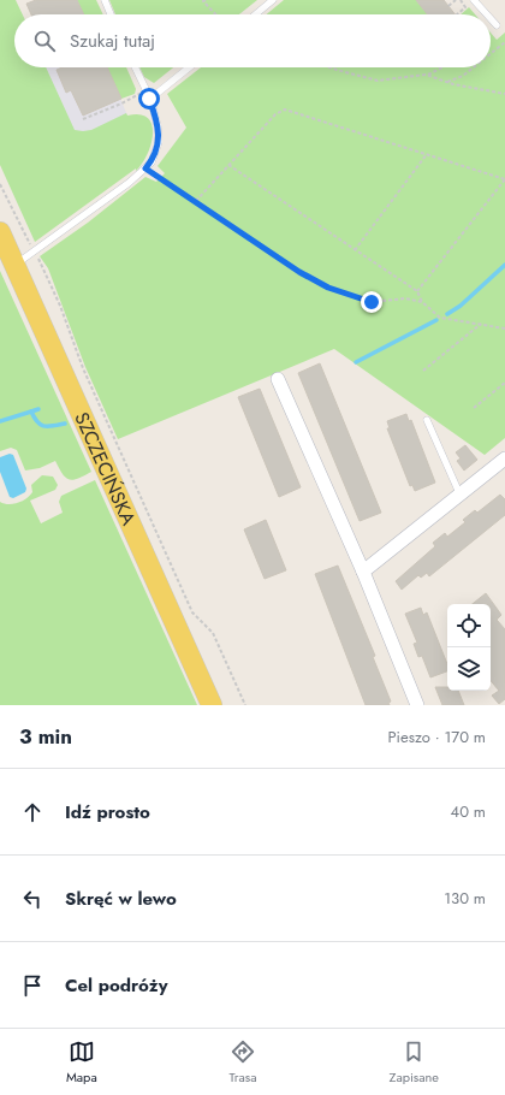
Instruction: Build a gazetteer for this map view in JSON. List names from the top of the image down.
{
  "streets": {
    "main road": ["SZCZECIŃSKA"]
  },
  "page": {
    "search": "Szukaj tutaj",
    "heading": ["3 min", "Pieszo · 170 m"],
    "list": [
      ["Idź prosto", "40 m"],
      ["Skręć w lewo", "130 m"],
      "Cel podróży"
    ],
    "nav": ["Mapa", "Trasa", "Zapisane"]
  }
}
